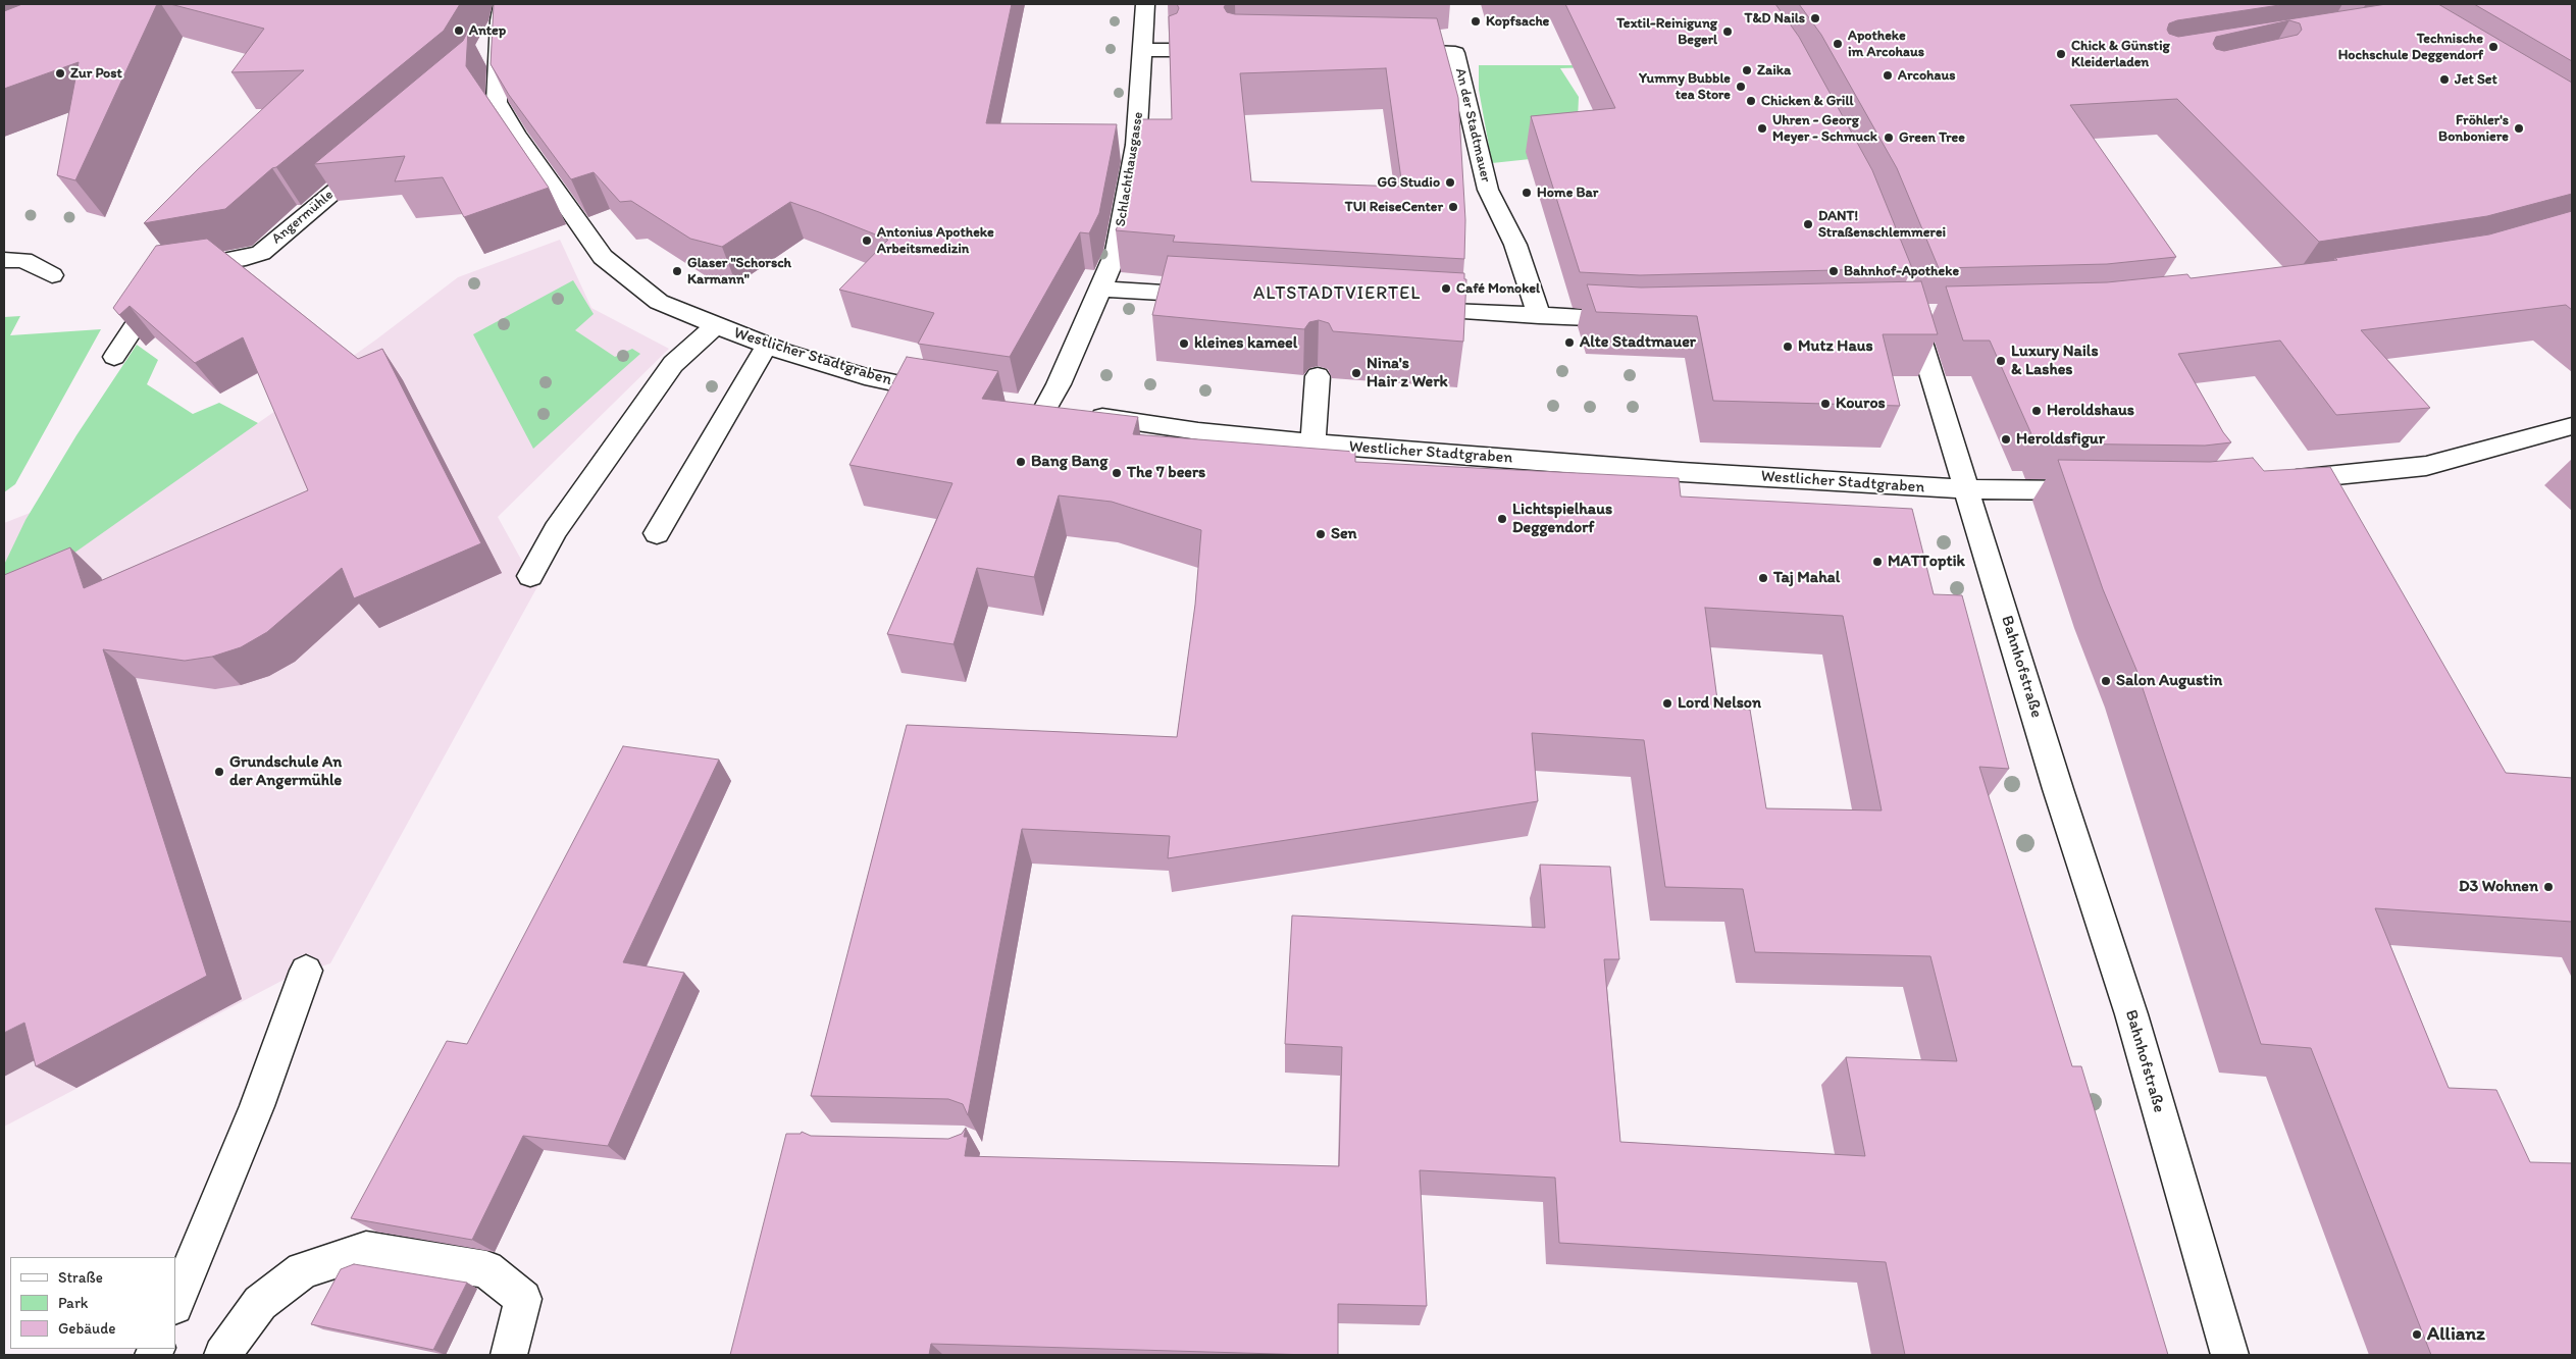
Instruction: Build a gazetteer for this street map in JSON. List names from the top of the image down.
{
  "streets": {
    "street": [
      "An der Stadtmauer",
      "Schlachthausgasse",
      "Angermühle",
      "Westlicher Stadtgraben",
      "Bahnhofstraße"
    ]
  },
  "crossings": [
    ["Schlachthausgasse", "Westlicher Stadtgraben"],
    ["Westlicher Stadtgraben", "Bahnhofstraße"]
  ],
  "districts": ["ALTSTADTVIERTEL"],
  "places": [
    "T&D Nails",
    "Kopfsache",
    "Antep",
    "Textil-Reinigung Begerl",
    "Apotheke im Arcohaus",
    "Technische Hochschule Deggendorf",
    "Chick & Günstig Kleiderladen",
    "Zaika",
    "Zur Post",
    "Arcohaus",
    "Jet Set",
    "Yummy Bubble tea Store",
    "Chicken & Grill",
    "Uhren - Georg Meyer - Schmuck",
    "Fröhler's Bonboniere",
    "Green Tree",
    "GG Studio",
    "Home Bar",
    "TUI ReiseCenter",
    "DANT! Straßenschlemmerei",
    "Antonius Apotheke Arbeitsmedizin",
    "Glaser \"Schorsch Karmann\"",
    "Bahnhof-Apotheke",
    "Café Monokel",
    "Alte Stadtmauer",
    "kleines kameel",
    "Mutz Haus",
    "Luxury Nails & Lashes",
    "Nina's Hair z Werk",
    "Kouros",
    "Heroldshaus",
    "Heroldsfigur",
    "Bang Bang",
    "The 7 beers",
    "Lichtspielhaus Deggendorf",
    "Sen",
    "MATToptik",
    "Taj Mahal",
    "Salon Augustin",
    "Lord Nelson",
    "Grundschule An der Angermühle",
    "D3 Wohnen",
    "Allianz"
  ],
  "legend": ["Straße", "Park", "Gebäude"]
}
